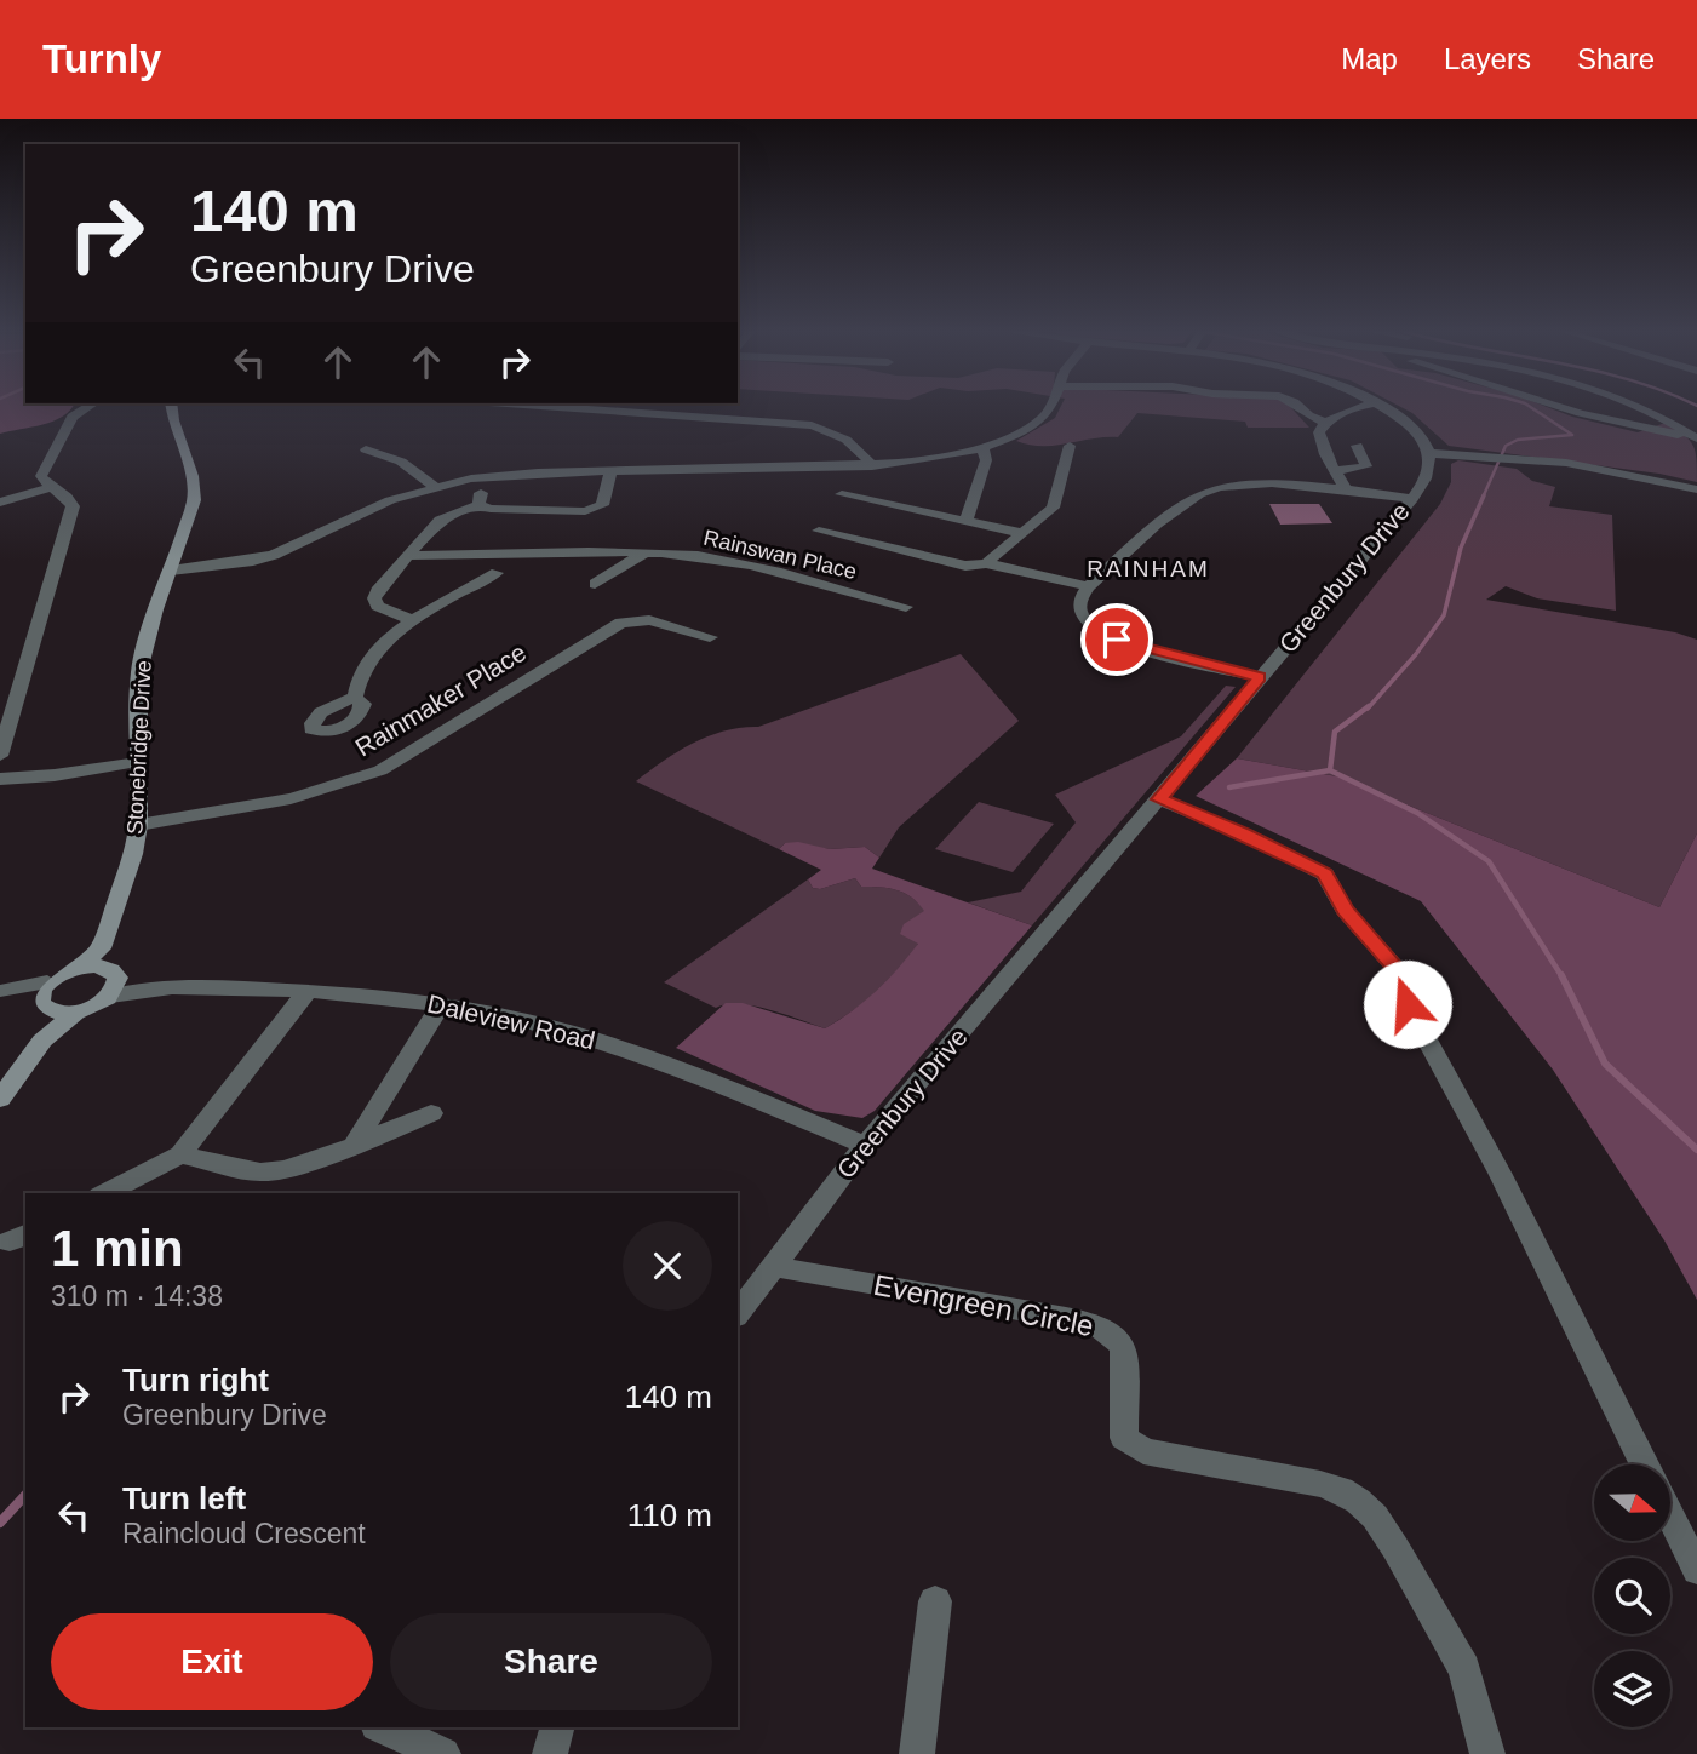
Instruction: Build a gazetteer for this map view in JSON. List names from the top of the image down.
{
  "streets": {
    "street": [
      "Rainswan Place",
      "Greenbury Drive",
      "Rainmaker Place",
      "Stonebridge Drive",
      "Daleview Road",
      "Evengreen Circle"
    ]
  },
  "crossings": [
    ["Greenbury Drive", "Daleview Road"],
    ["Greenbury Drive", "Evengreen Circle"],
    ["Rainmaker Place", "Stonebridge Drive"],
    ["Stonebridge Drive", "Daleview Road"]
  ],
  "districts": ["RAINHAM"],
  "north": "right",
  "page": {
    "header": "Turnly",
    "nav": ["Map", "Layers", "Share"],
    "turn": ["140 m", "Greenbury Drive"],
    "heading": ["1 min", "310 m · 14:38"],
    "list": [
      {
        "name": "Turn right",
        "note": "Greenbury Drive",
        "value": "140 m"
      },
      {
        "name": "Turn left",
        "note": "Raincloud Crescent",
        "value": "110 m"
      }
    ],
    "buttons": ["Exit", "Share"]
  }
}
